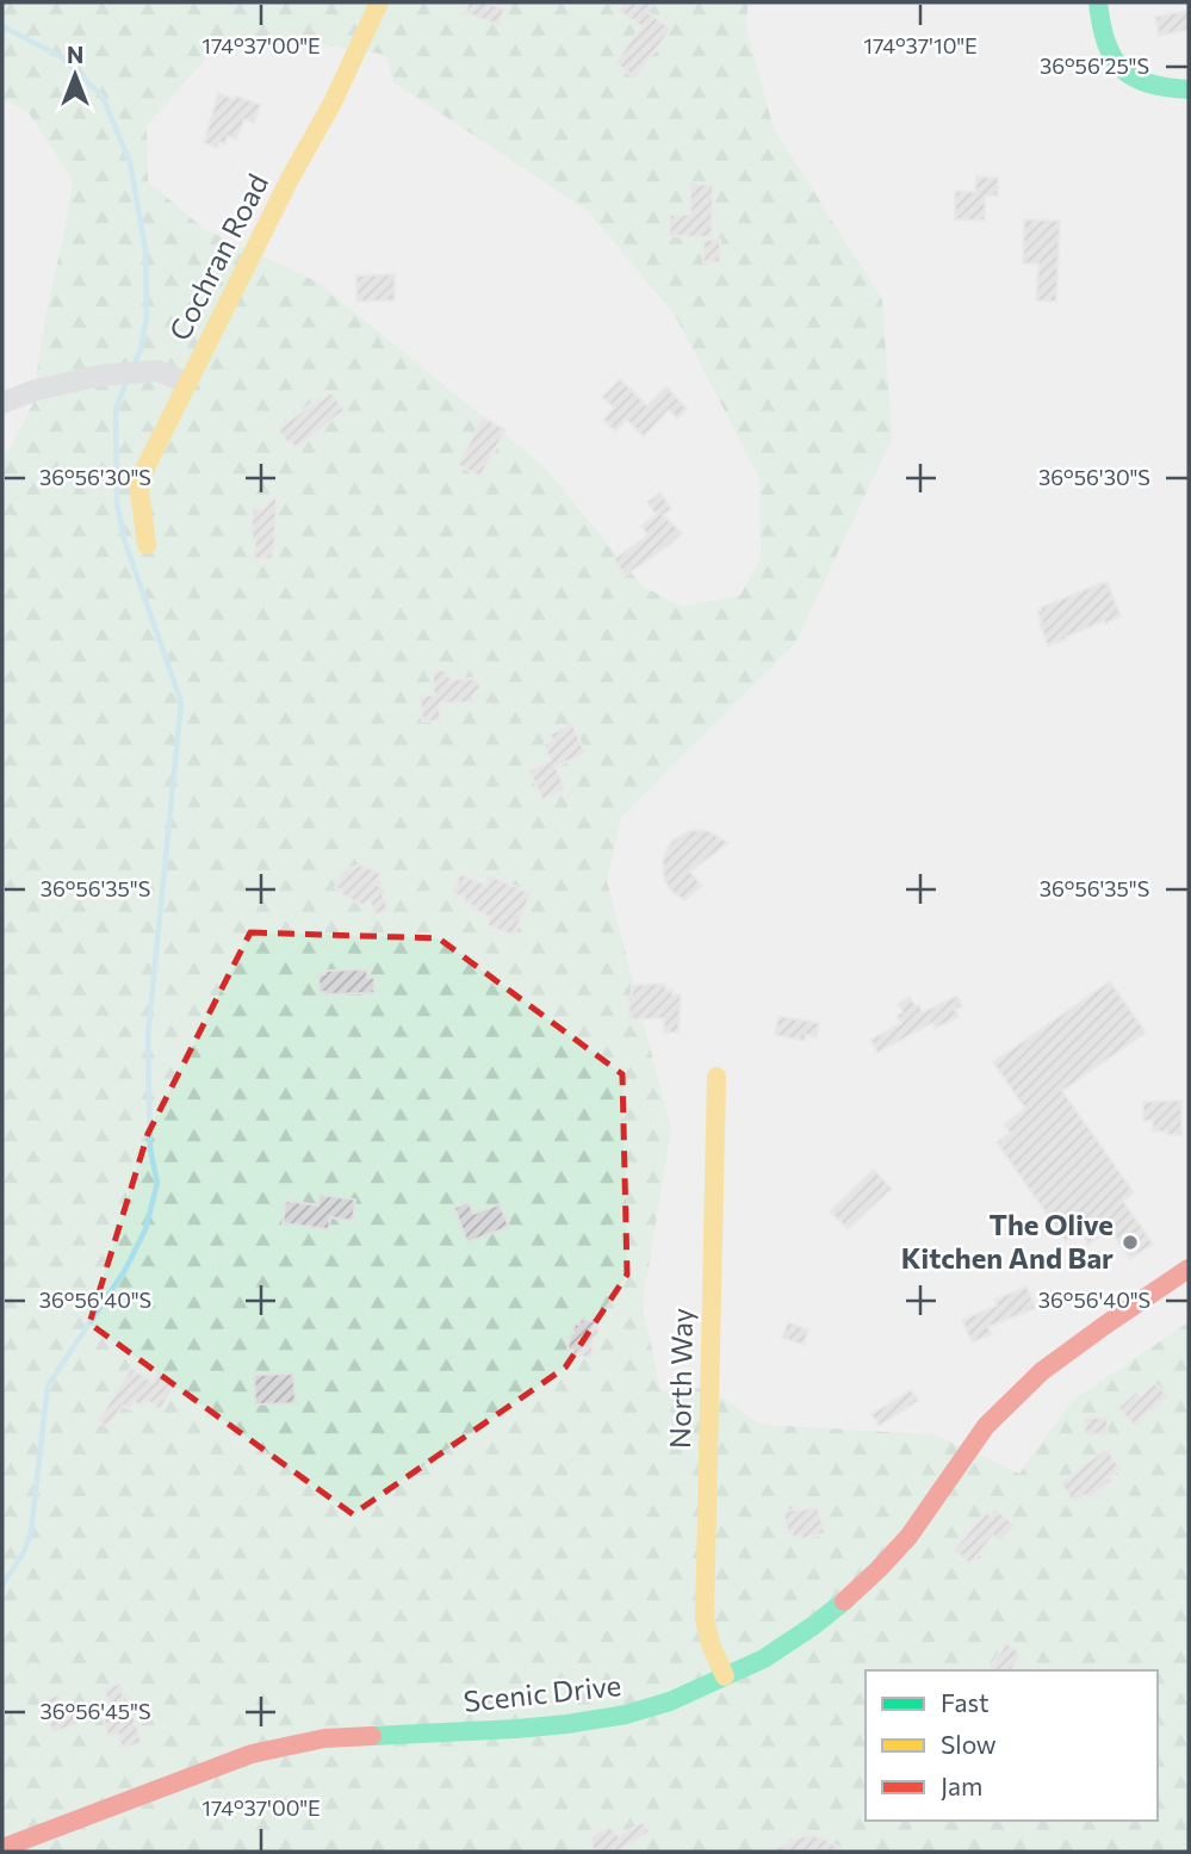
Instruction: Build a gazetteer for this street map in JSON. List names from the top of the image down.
{
  "streets": {
    "street": ["Cochran Road", "North Way", "Scenic Drive"]
  },
  "crossings": [
    ["North Way", "Scenic Drive"]
  ],
  "places": ["The Olive Kitchen And Bar"],
  "legend": ["Fast", "Slow", "Jam"],
  "north": "top",
  "coordinates": [
    "174°37'00\"E",
    "174°37'10\"E",
    "36°56'25\"S",
    "36°56'30\"S",
    "36°56'35\"S",
    "36°56'40\"S",
    "36°56'45\"S"
  ]
}
